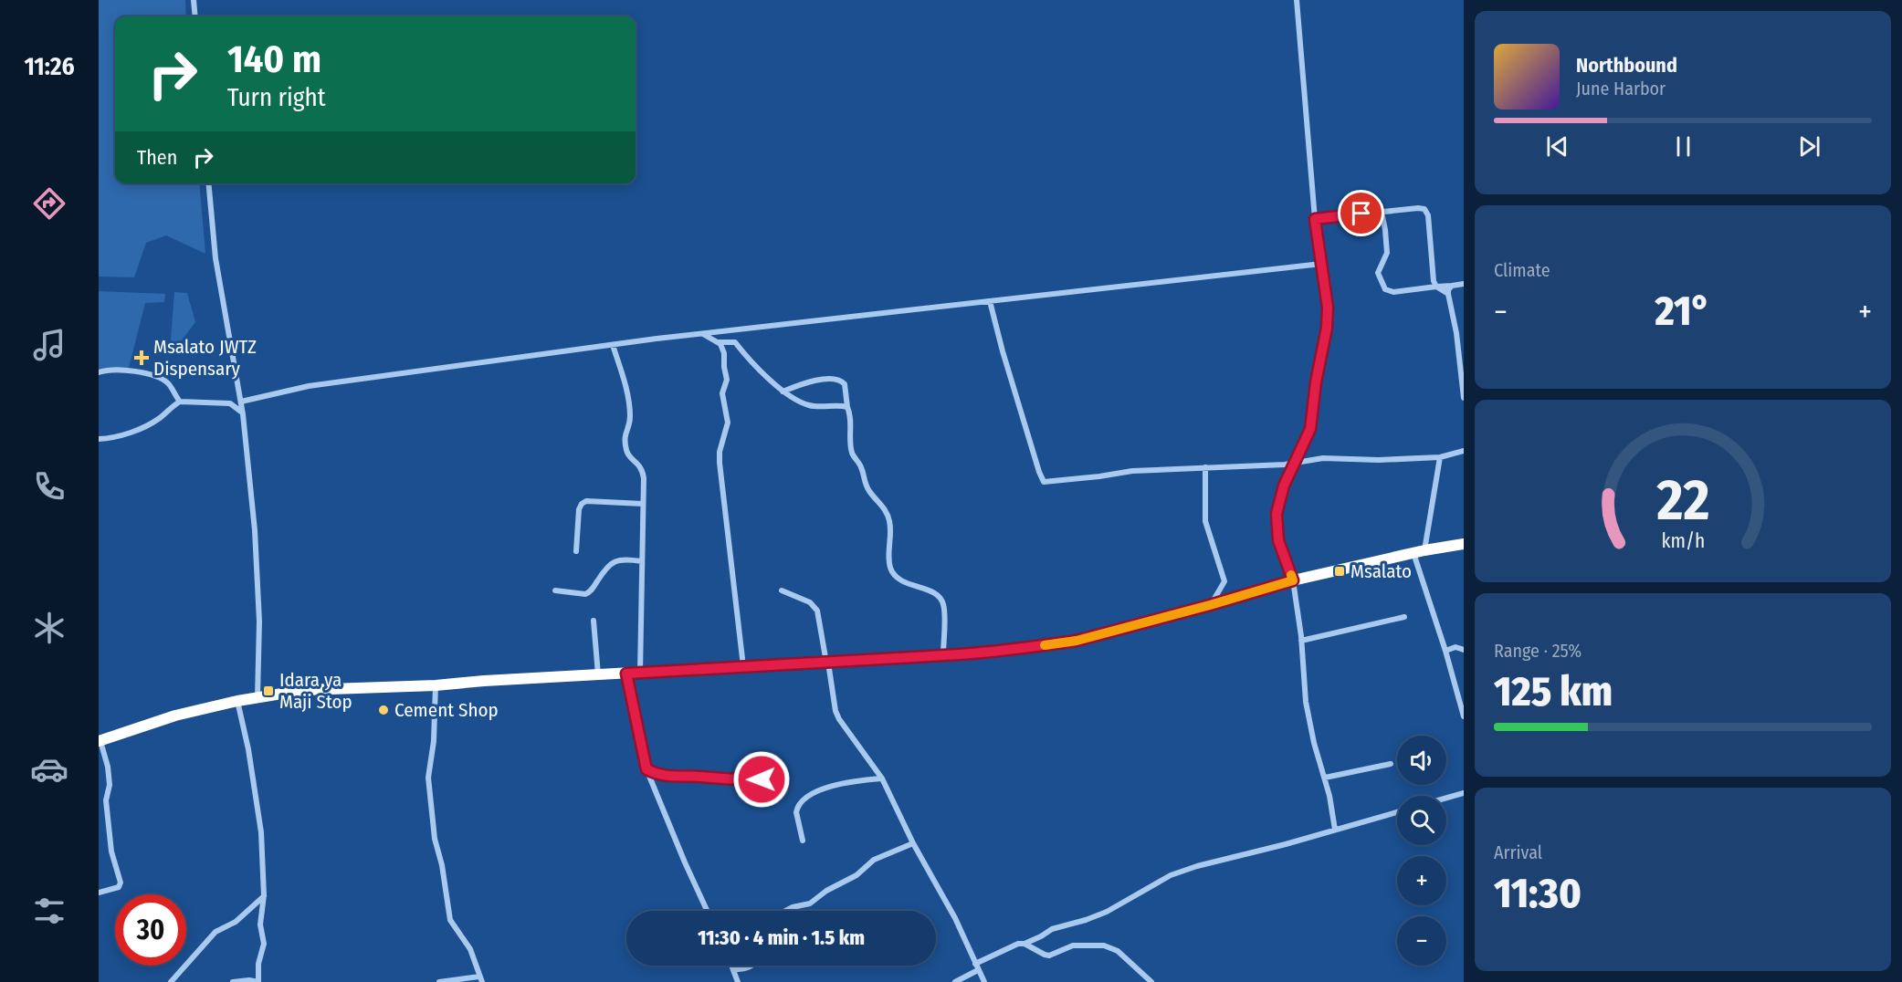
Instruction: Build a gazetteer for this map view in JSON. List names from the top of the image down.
{
  "places": {
    "health": ["Msalato JWTZ Dispensary"],
    "transit": ["Msalato", "Idara ya Maji Stop"],
    "other": ["Cement Shop"]
  },
  "page": {
    "tabs": "11:26",
    "turn": ["140 m", "Turn right"],
    "song": ["Northbound", "June Harbor"],
    "then": "Then",
    "tile": [
      "Climate",
      ["Range · 25%", "125 km"],
      ["Arrival", "11:30"]
    ],
    "heat": ["−", "21°", "+"],
    "map_buttons": ["+", "−"],
    "limit": "30",
    "trip": "11:30 · 4 min · 1.5 km",
    "gauge": ["22", "km/h"]
  }
}
